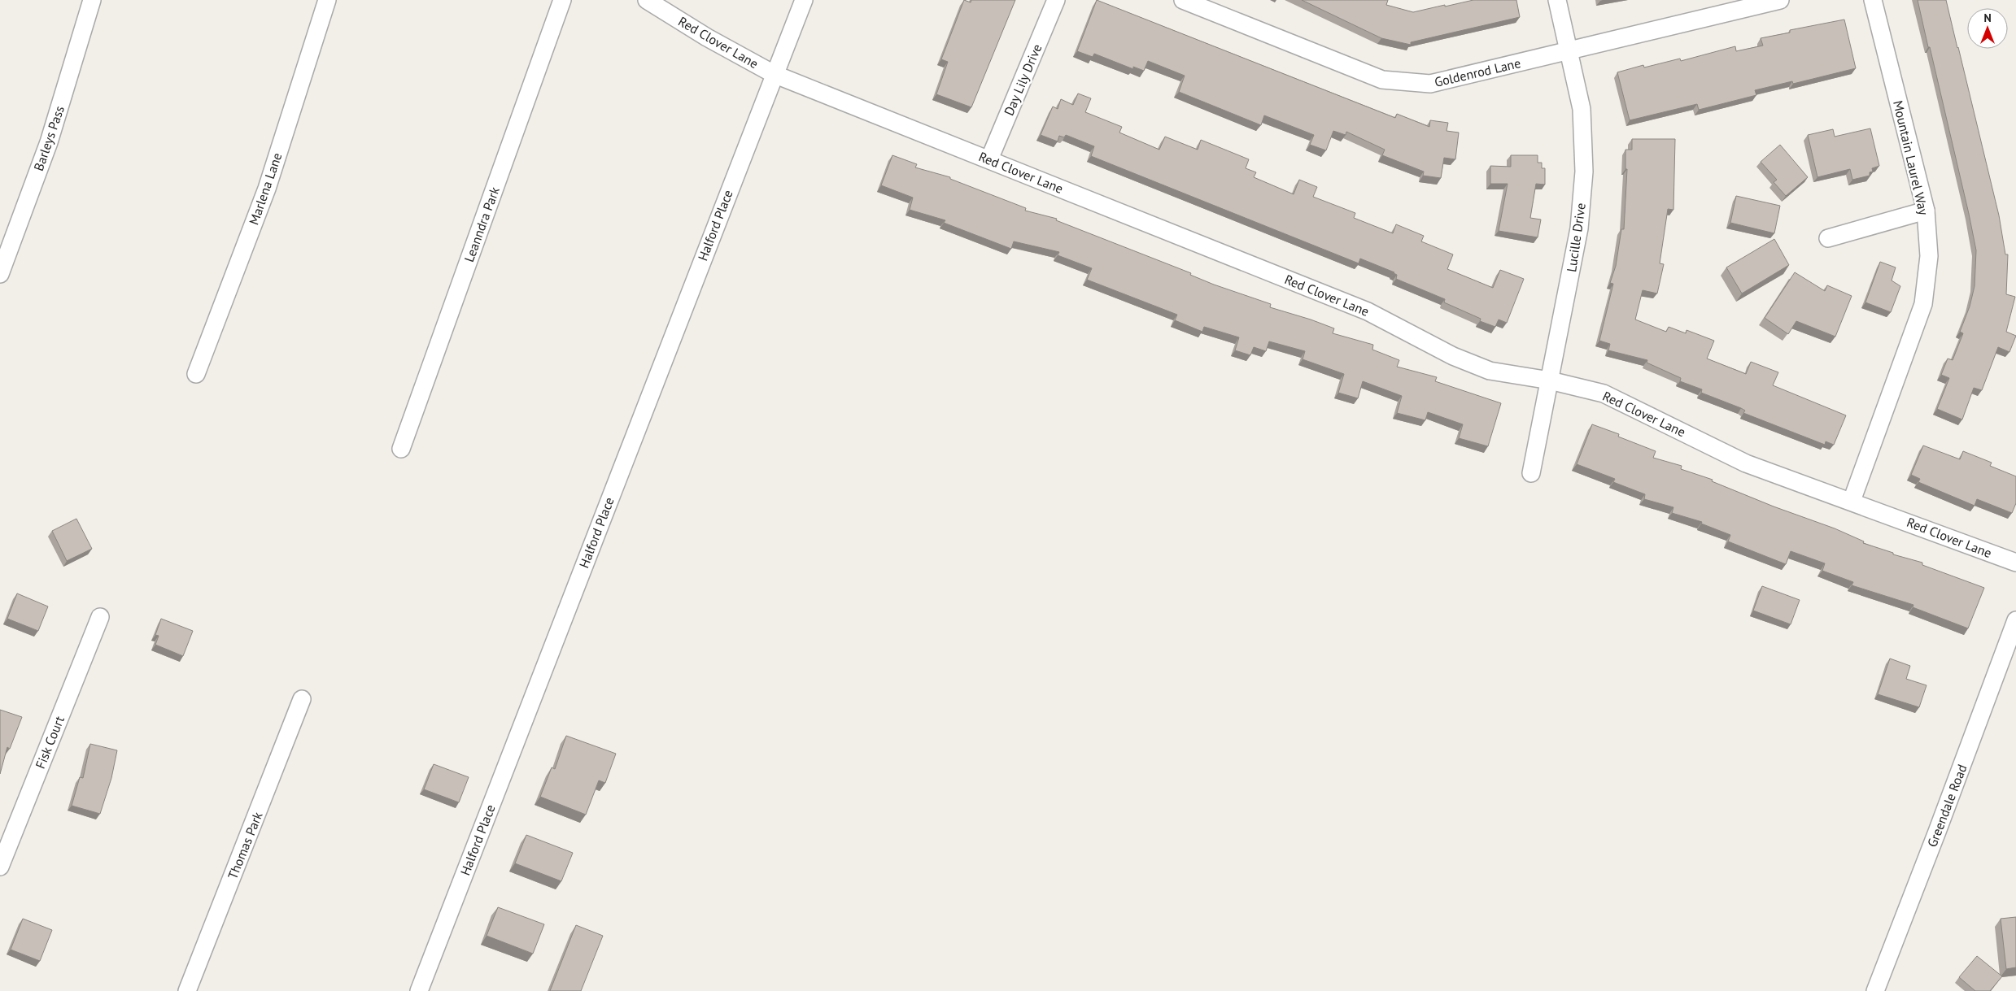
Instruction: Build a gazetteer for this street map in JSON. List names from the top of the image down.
{
  "streets": {
    "street": [
      "Red Clover Lane",
      "Goldenrod Lane",
      "Day Lily Drive",
      "Barleys Pass",
      "Mountain Laurel Way",
      "Marlena Lane",
      "Leanndra Park",
      "Halford Place",
      "Lucille Drive",
      "Fisk Court",
      "Greendale Road",
      "Thomas Park"
    ]
  },
  "crossings": [
    ["Red Clover Lane", "Day Lily Drive"],
    ["Red Clover Lane", "Mountain Laurel Way"],
    ["Red Clover Lane", "Halford Place"],
    ["Red Clover Lane", "Lucille Drive"],
    ["Goldenrod Lane", "Lucille Drive"]
  ],
  "north": "top"
}
